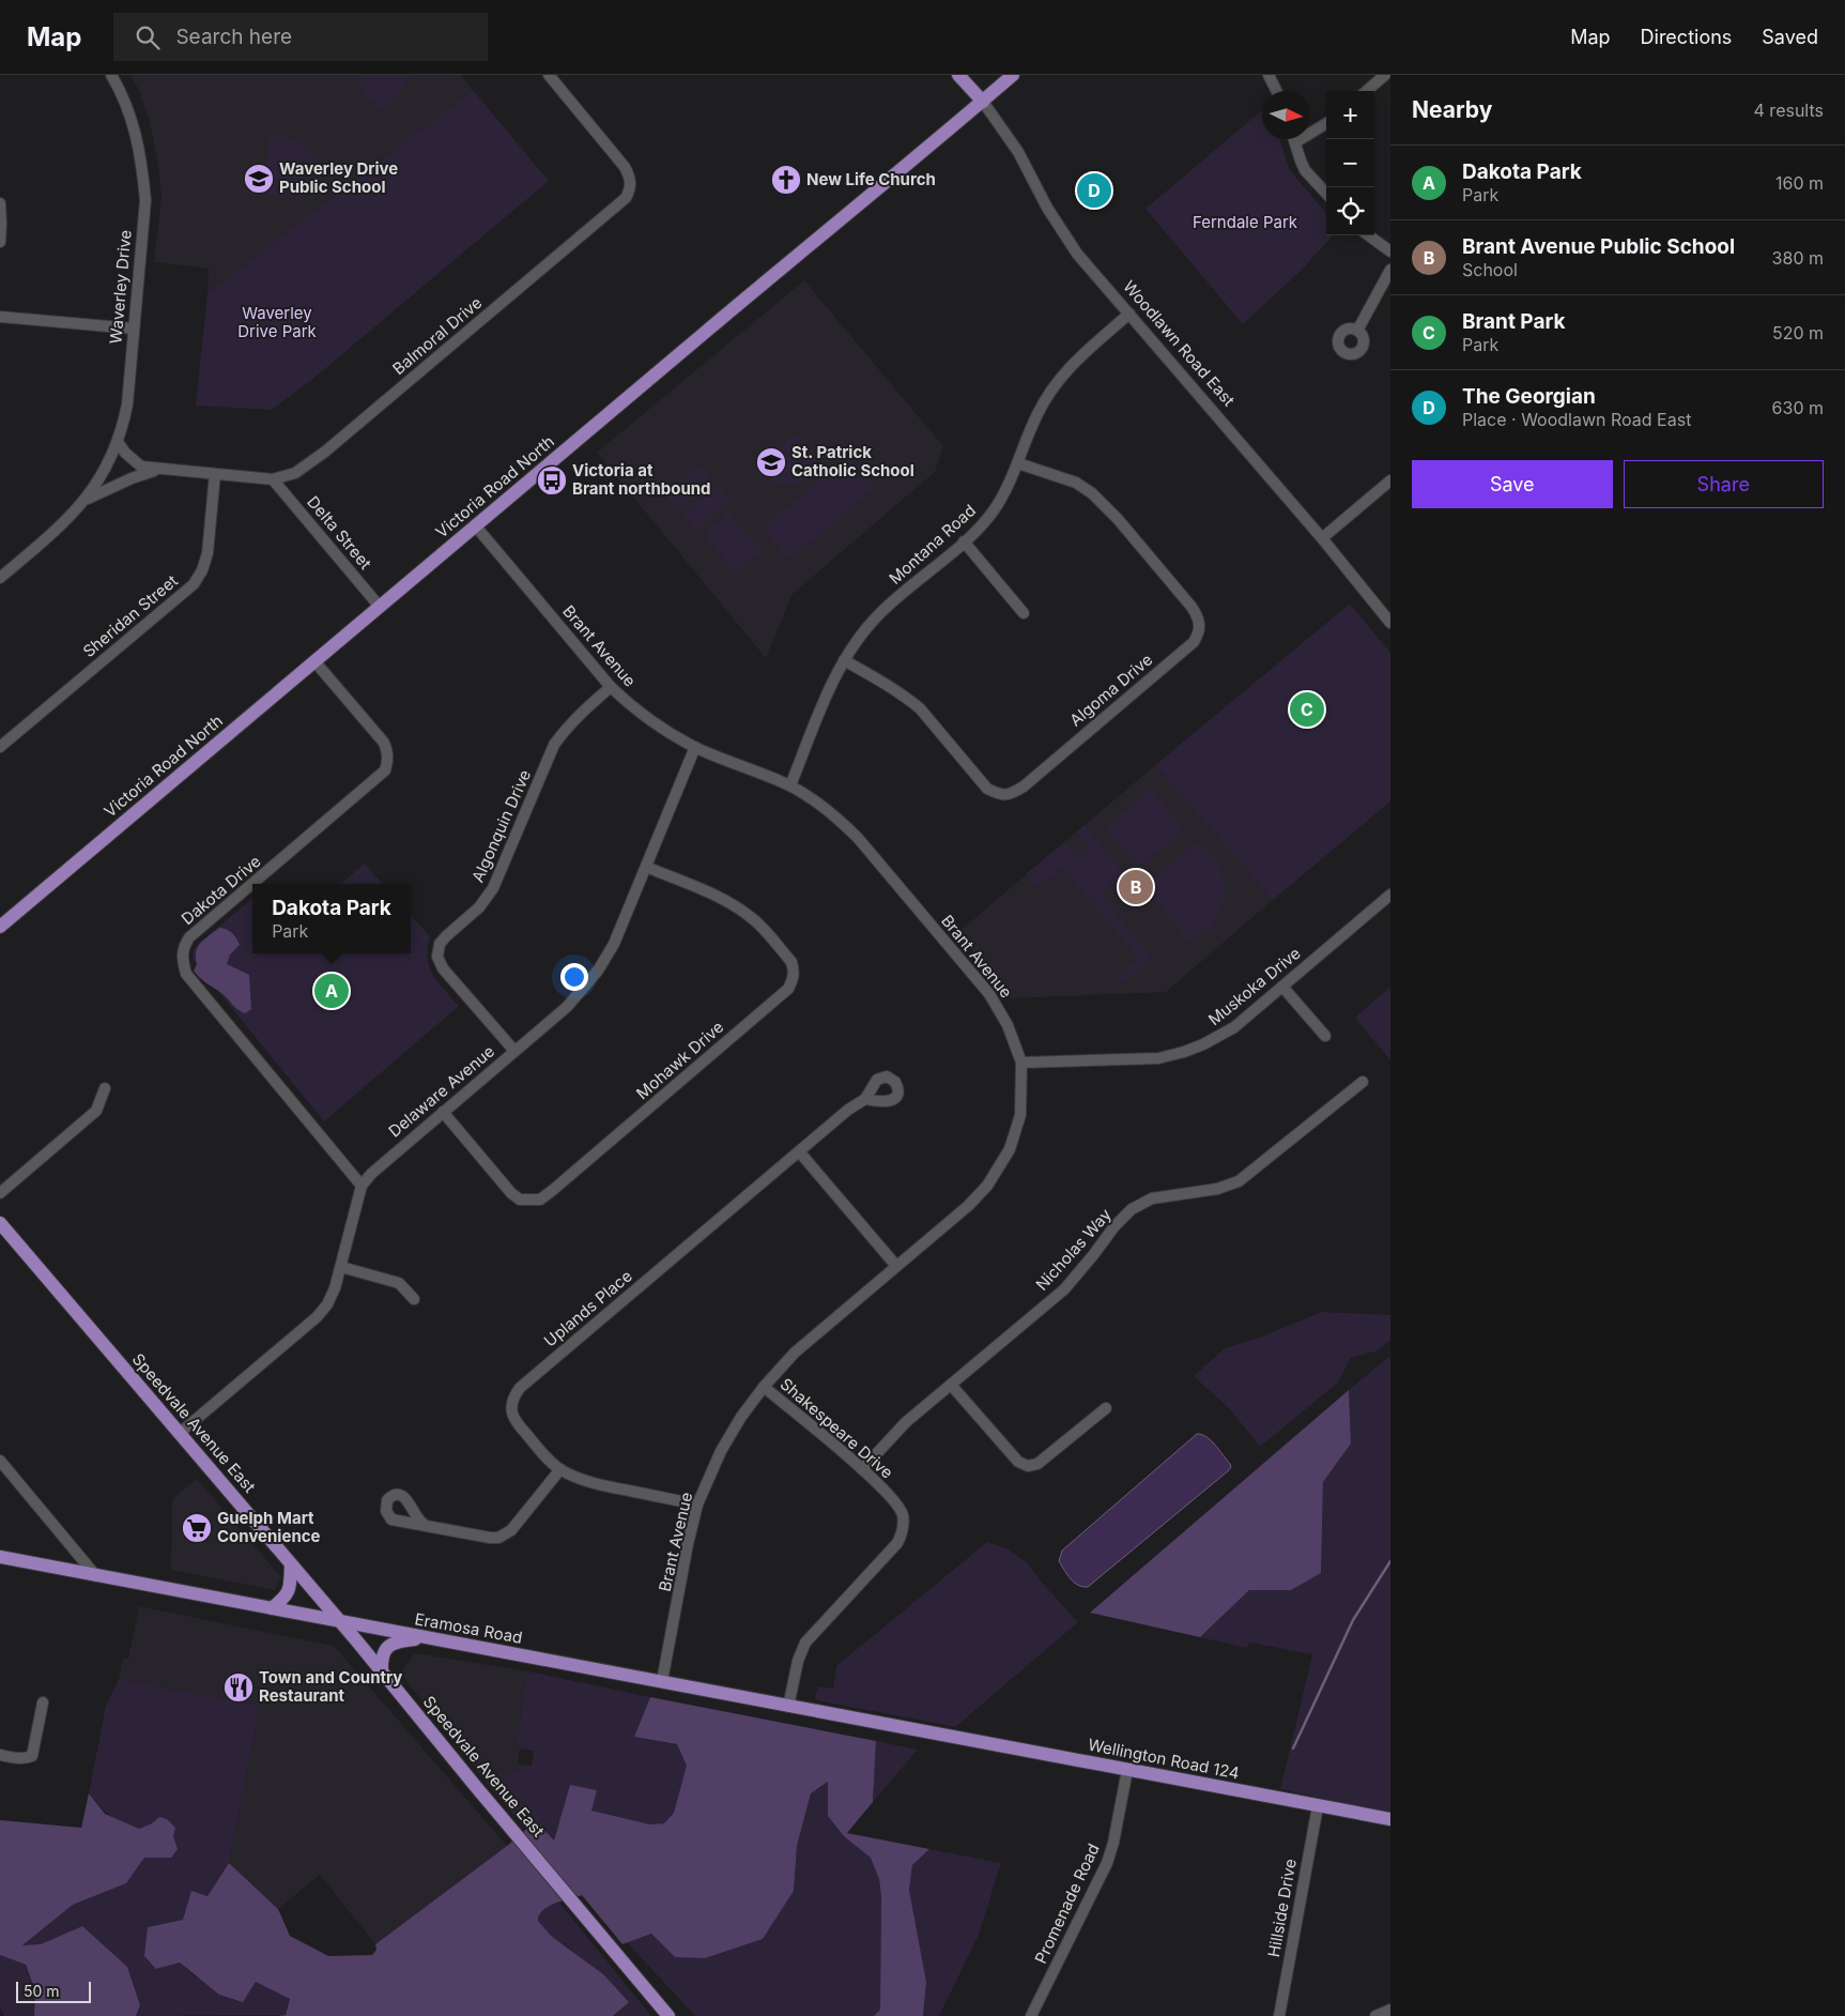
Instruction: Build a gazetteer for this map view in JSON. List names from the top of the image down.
{
  "streets": {
    "main road": [
      "Woodlawn Road East",
      "Victoria Road North",
      "Speedvale Avenue East",
      "Eramosa Road",
      "Wellington Road 124"
    ],
    "street": [
      "Waverley Drive",
      "Balmoral Drive",
      "Delta Street",
      "Montana Road",
      "Sheridan Street",
      "Brant Avenue",
      "Algoma Drive",
      "Algonquin Drive",
      "Dakota Drive",
      "Muskoka Drive",
      "Mohawk Drive",
      "Delaware Avenue",
      "Nicholas Way",
      "Uplands Place",
      "Shakespeare Drive",
      "Promenade Road",
      "Hillside Drive"
    ]
  },
  "crossings": [
    ["Waverley Drive", "Balmoral Drive"],
    ["Balmoral Drive", "Delta Street"],
    ["Balmoral Drive", "Sheridan Street"],
    ["Woodlawn Road East", "Victoria Road North"],
    ["Woodlawn Road East", "Montana Road"],
    ["Victoria Road North", "Delta Street"],
    ["Victoria Road North", "Brant Avenue"],
    ["Victoria Road North", "Dakota Drive"],
    ["Montana Road", "Brant Avenue"],
    ["Montana Road", "Algoma Drive"],
    ["Brant Avenue", "Algonquin Drive"],
    ["Brant Avenue", "Muskoka Drive"],
    ["Brant Avenue", "Delaware Avenue"],
    ["Brant Avenue", "Uplands Place"],
    ["Brant Avenue", "Shakespeare Drive"],
    ["Brant Avenue", "Eramosa Road"],
    ["Algonquin Drive", "Delaware Avenue"],
    ["Dakota Drive", "Delaware Avenue"],
    ["Mohawk Drive", "Delaware Avenue"],
    ["Delaware Avenue", "Speedvale Avenue East"],
    ["Nicholas Way", "Shakespeare Drive"],
    ["Speedvale Avenue East", "Eramosa Road"],
    ["Shakespeare Drive", "Eramosa Road"],
    ["Eramosa Road", "Wellington Road 124"],
    ["Wellington Road 124", "Promenade Road"],
    ["Wellington Road 124", "Hillside Drive"]
  ],
  "parks": ["Ferndale Park", "Waverley Drive Park"],
  "places": {
    "school or university": ["Waverley Drive Public School", "St. Patrick Catholic School"],
    "church": ["New Life Church"],
    "bus stop": ["Victoria at Brant northbound"],
    "supermarket": ["Guelph Mart Convenience"],
    "restaurant": ["Town and Country Restaurant"]
  },
  "scale_bar": "50 m",
  "north": "right",
  "page": {
    "header": "Map",
    "search": "Search here",
    "nav": ["Map", "Directions", "Saved"],
    "heading": ["Nearby", "4 results"],
    "map_buttons": ["+", "−"],
    "list": [
      {
        "mark": "A",
        "name": "Dakota Park",
        "note": "Park",
        "value": "160 m"
      },
      {
        "mark": "B",
        "name": "Brant Avenue Public School",
        "note": "School",
        "value": "380 m"
      },
      {
        "mark": "C",
        "name": "Brant Park",
        "note": "Park",
        "value": "520 m"
      },
      {
        "mark": "D",
        "name": "The Georgian",
        "note": "Place · Woodlawn Road East",
        "value": "630 m"
      }
    ],
    "pins": [
      "D",
      "C",
      "B",
      "A"
    ],
    "buttons": ["Save", "Share"],
    "popup": ["Dakota Park", "Park"],
    "scale": "50 m"
  }
}
